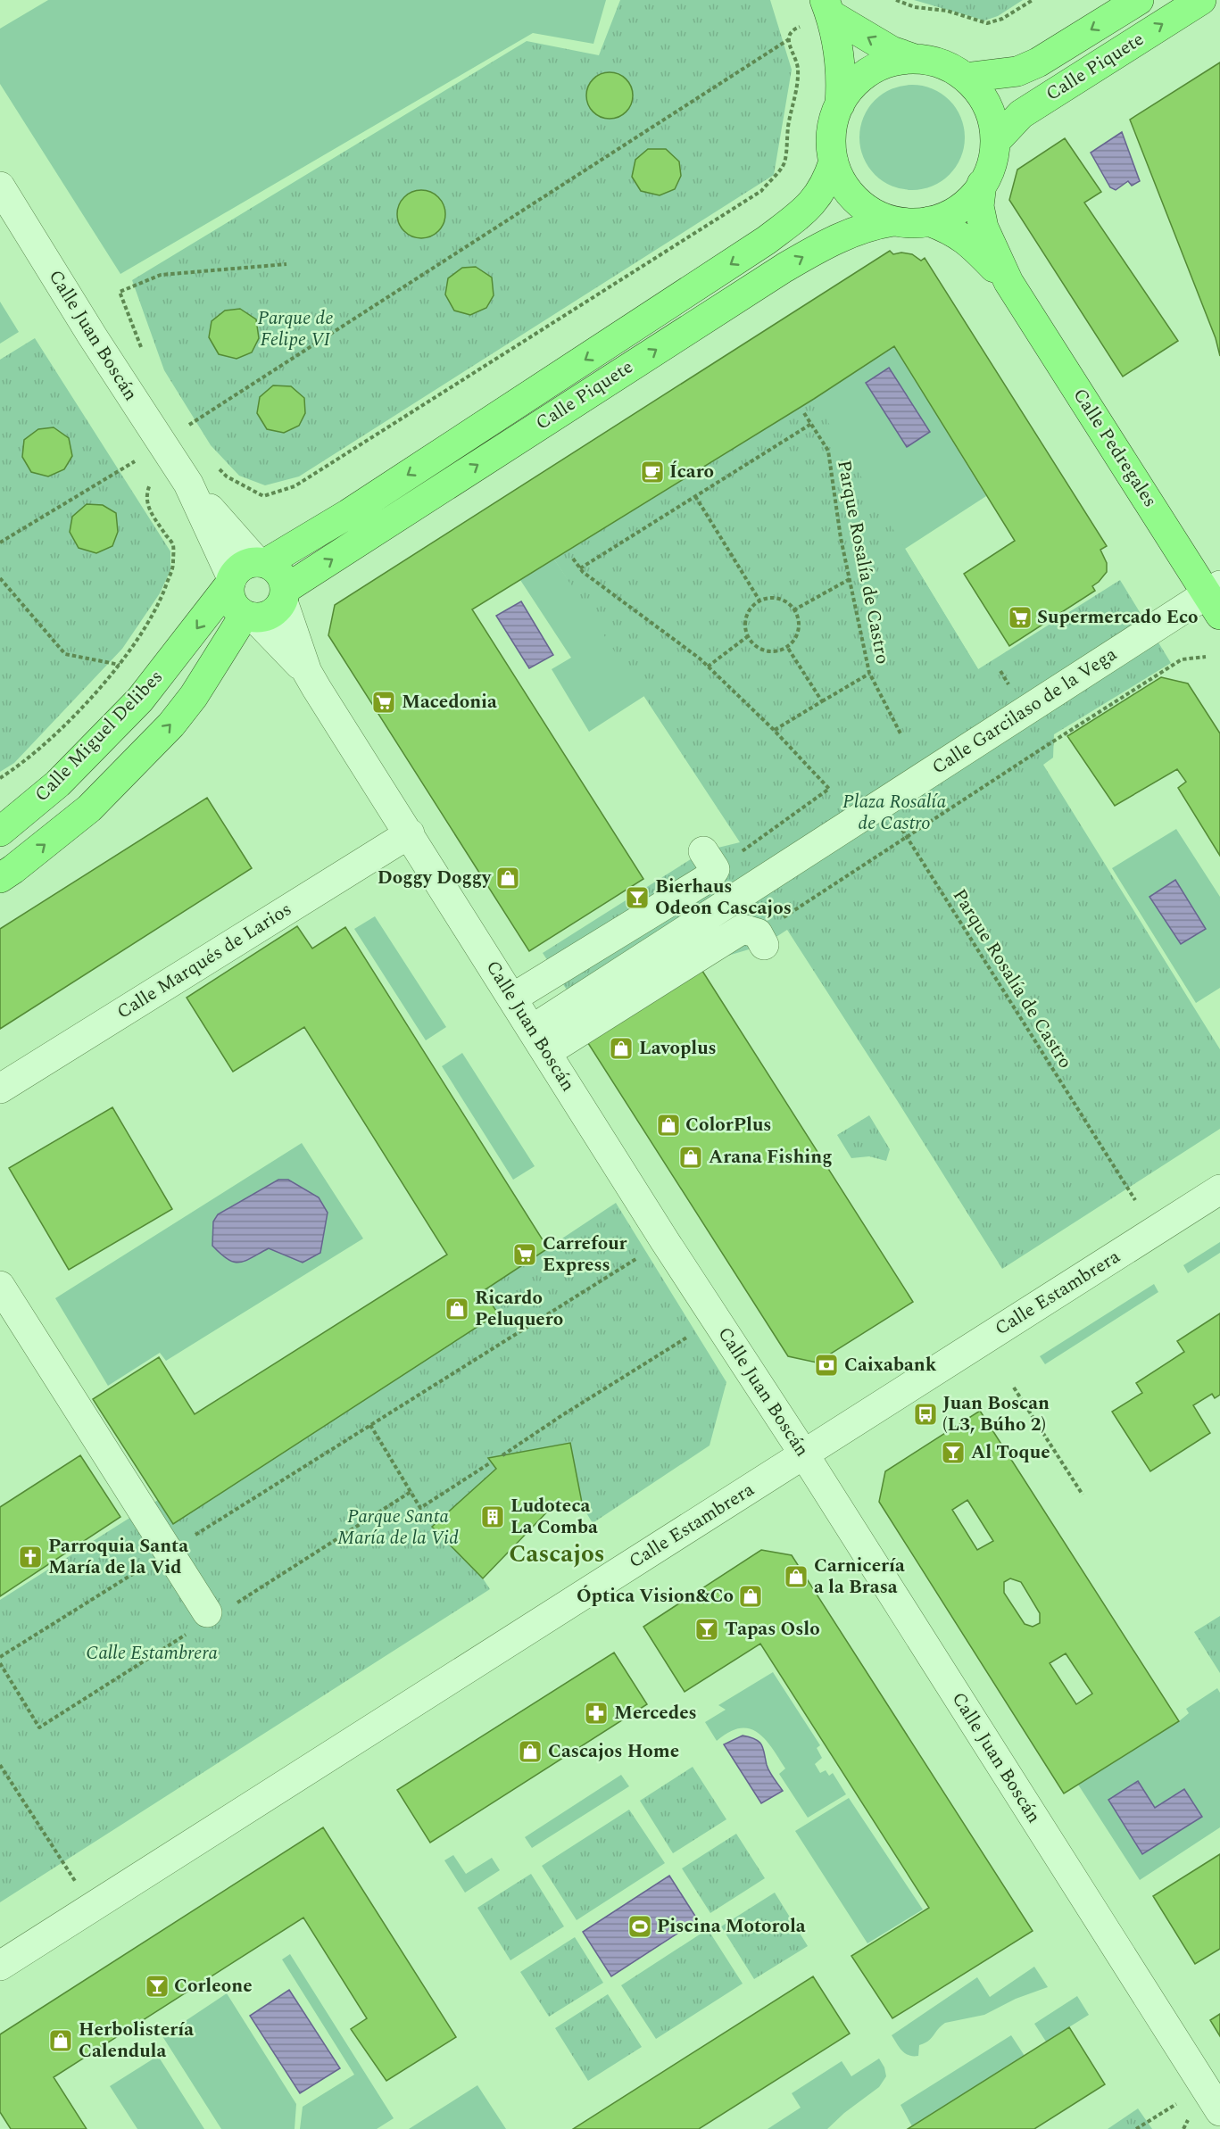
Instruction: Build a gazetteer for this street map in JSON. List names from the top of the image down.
{
  "streets": {
    "main road": ["Calle Piquete", "Calle Pedregales", "Calle Miguel Delibes"],
    "street": [
      "Calle Juan Boscán",
      "Calle Garcilaso de la Vega",
      "Calle Marqués de Larios",
      "Calle Estambrera"
    ],
    "path": ["Parque Rosalía de Castro"]
  },
  "crossings": [
    ["Calle Piquete", "Calle Juan Boscán"],
    ["Calle Piquete", "Calle Pedregales"],
    ["Calle Piquete", "Calle Miguel Delibes"],
    ["Calle Juan Boscán", "Calle Garcilaso de la Vega"],
    ["Calle Juan Boscán", "Calle Miguel Delibes"],
    ["Calle Juan Boscán", "Calle Marqués de Larios"],
    ["Calle Juan Boscán", "Calle Estambrera"],
    ["Calle Pedregales", "Calle Garcilaso de la Vega"],
    ["Parque Rosalía de Castro", "Calle Garcilaso de la Vega"]
  ],
  "districts": ["Cascajos"],
  "parks": [
    "Parque de Felipe VI",
    "Plaza Rosalía de Castro",
    "Parque Santa María de la Vid",
    "Calle Estambrera"
  ],
  "places": {
    "cafe": ["Ícaro"],
    "supermarket": ["Supermercado Eco", "Macedonia", "Carrefour Express"],
    "shop": [
      "Doggy Doggy",
      "Lavoplus",
      "ColorPlus",
      "Arana Fishing",
      "Ricardo Peluquero",
      "Carnicería a la Brasa",
      "Óptica Vision&Co",
      "Cascajos Home",
      "Herbolistería Calendula"
    ],
    "bar": [
      "Bierhaus Odeon Cascajos",
      "Al Toque",
      "Tapas Oslo",
      "Corleone"
    ],
    "bank": ["Caixabank"],
    "bus stop": ["Juan Boscan (L3, Búho 2)"],
    "building": ["Ludoteca La Comba"],
    "church": ["Parroquia Santa María de la Vid"],
    "pharmacy": ["Mercedes"],
    "sports": ["Piscina Motorola"]
  }
}
